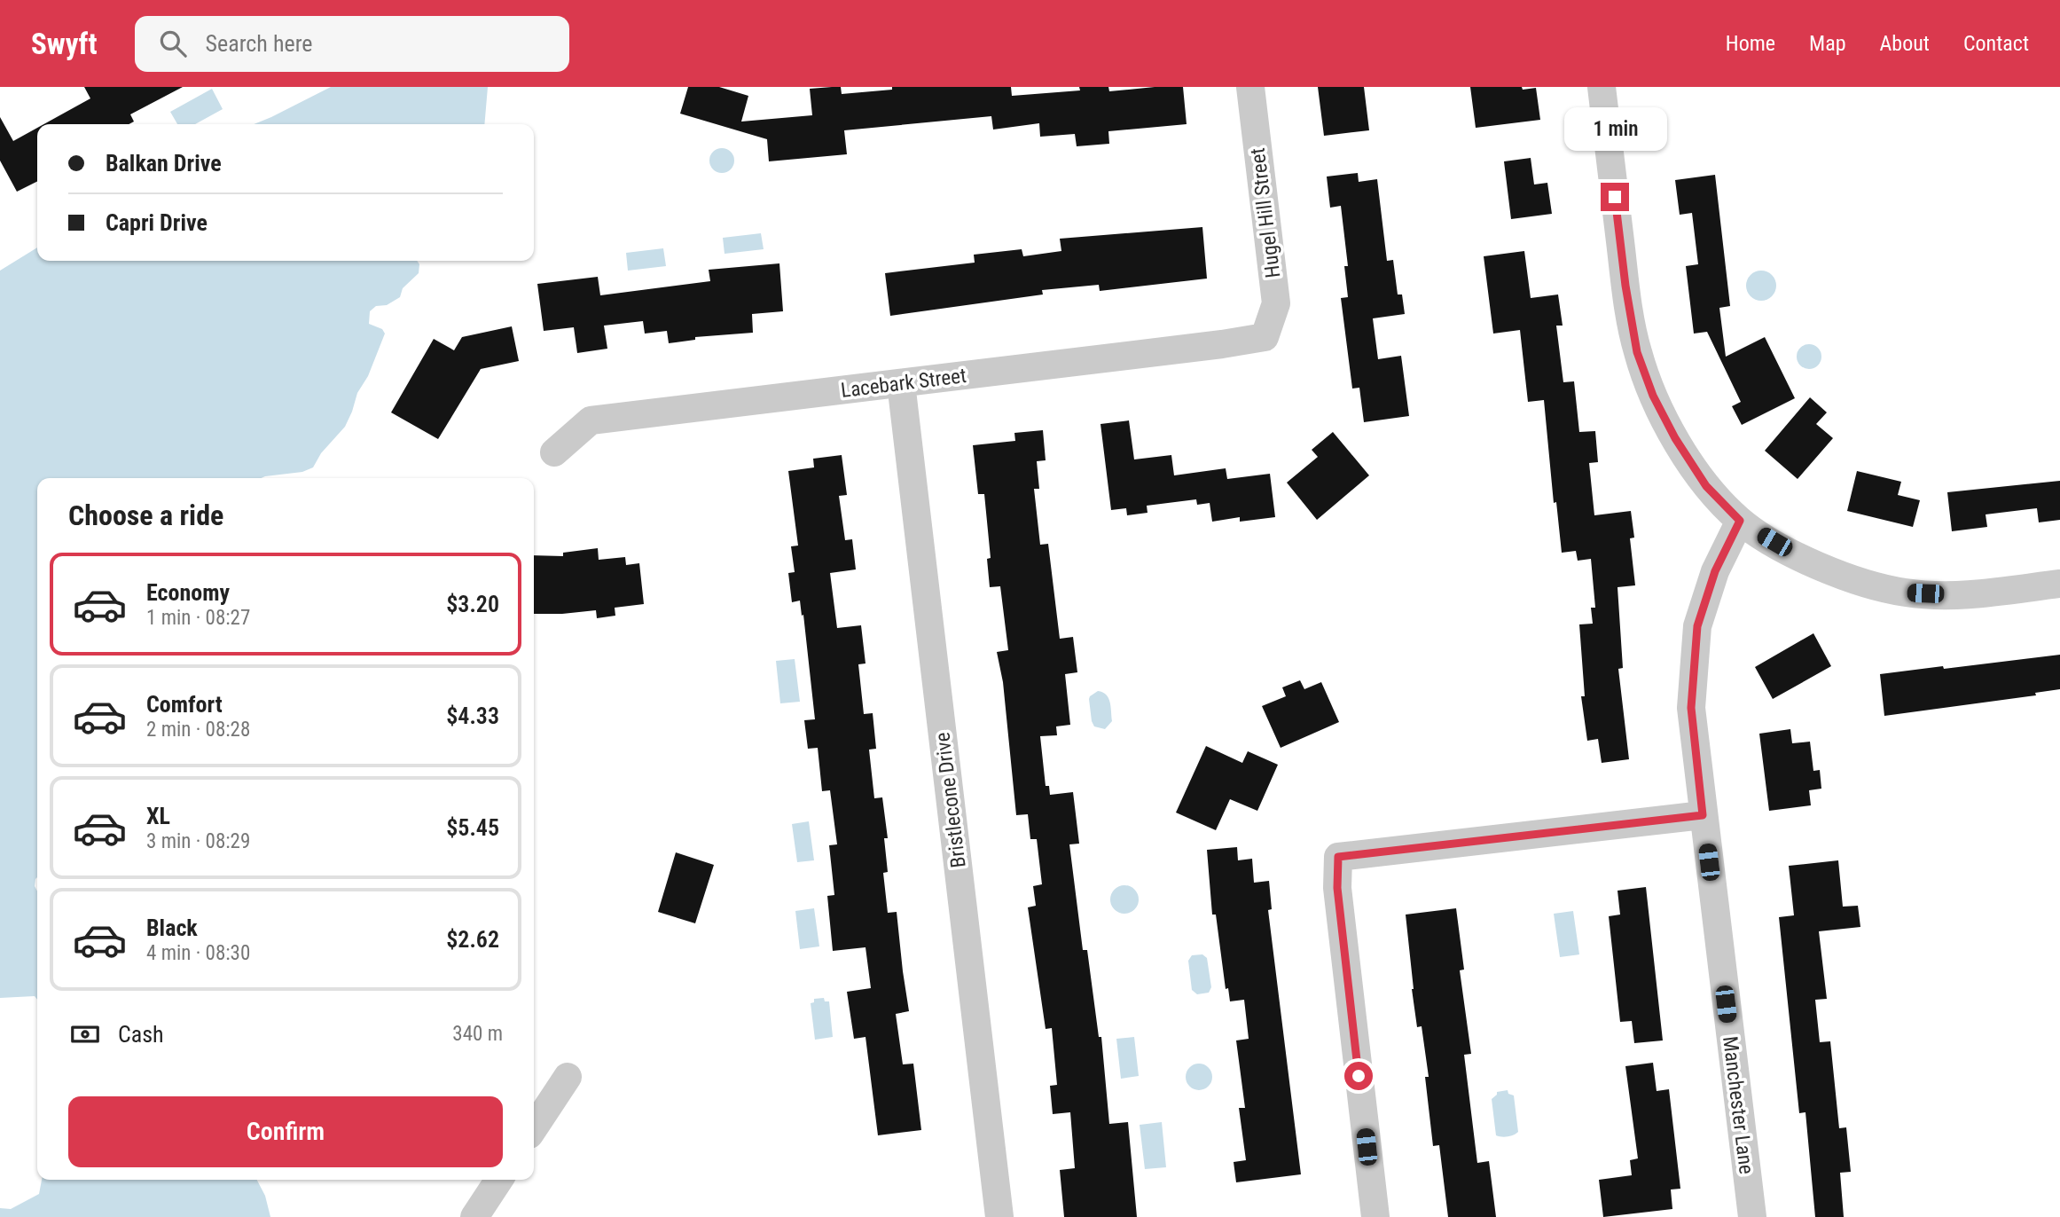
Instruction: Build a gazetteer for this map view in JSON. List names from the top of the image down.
{
  "streets": {
    "street": [
      "Hugel Hill Street",
      "Lacebark Street",
      "Bristlecone Drive",
      "Manchester Lane"
    ]
  },
  "crossings": [
    ["Hugel Hill Street", "Lacebark Street"],
    ["Lacebark Street", "Bristlecone Drive"]
  ],
  "page": {
    "header": "Swyft",
    "search": "Search here",
    "nav": [
      "Home",
      "Map",
      "About",
      "Contact"
    ],
    "bubble": "1 min",
    "banner": ["Balkan Drive", "Capri Drive"],
    "heading": "Choose a ride",
    "list": [
      {
        "name": "Economy",
        "note": "1 min · 08:27",
        "value": "$3.20"
      },
      {
        "name": "Comfort",
        "note": "2 min · 08:28",
        "value": "$4.33"
      },
      {
        "name": "XL",
        "note": "3 min · 08:29",
        "value": "$5.45"
      },
      {
        "name": "Black",
        "note": "4 min · 08:30",
        "value": "$2.62"
      }
    ],
    "pay": ["Cash", "340 m"],
    "buttons": "Confirm"
  }
}
